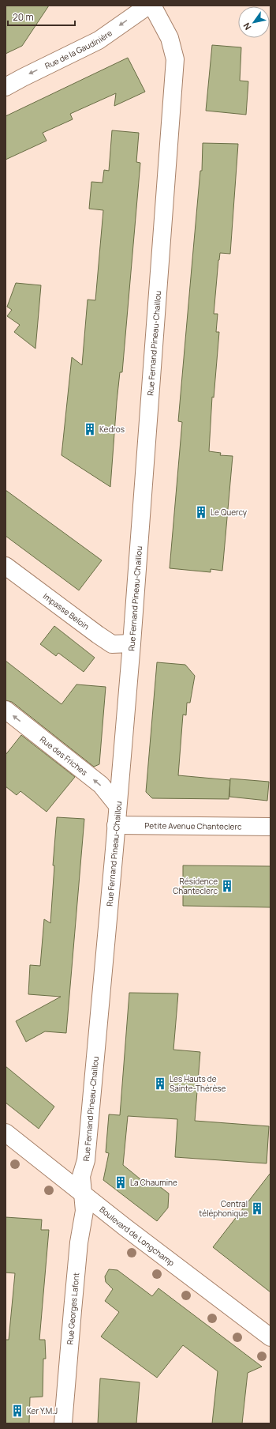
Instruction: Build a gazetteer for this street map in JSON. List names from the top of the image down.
{
  "streets": {
    "street": [
      "Rue de la Gaudinière",
      "Rue Fernand Pineau-Chaillou",
      "Impasse Beloin",
      "Rue des Friches",
      "Petite Avenue Chanteclerc",
      "Boulevard de Longchamp",
      "Rue Georges Lafont"
    ]
  },
  "crossings": [
    ["Rue Fernand Pineau-Chaillou", "Impasse Beloin"],
    ["Rue Fernand Pineau-Chaillou", "Rue des Friches"],
    ["Rue Fernand Pineau-Chaillou", "Petite Avenue Chanteclerc"],
    ["Rue Fernand Pineau-Chaillou", "Boulevard de Longchamp"],
    ["Rue Fernand Pineau-Chaillou", "Rue Georges Lafont"],
    ["Boulevard de Longchamp", "Rue Georges Lafont"]
  ],
  "one_way": ["Rue de la Gaudinière", "Rue des Friches"],
  "places": {
    "building": [
      "Kedros",
      "Le Quercy",
      "Résidence Chanteclerc",
      "Les Hauts de Sainte-Thérèse",
      "La Chaumine",
      "Central téléphonique",
      "Ker Y.M.J"
    ]
  },
  "scale_bar": "20 m",
  "north": "bottom left"
}
